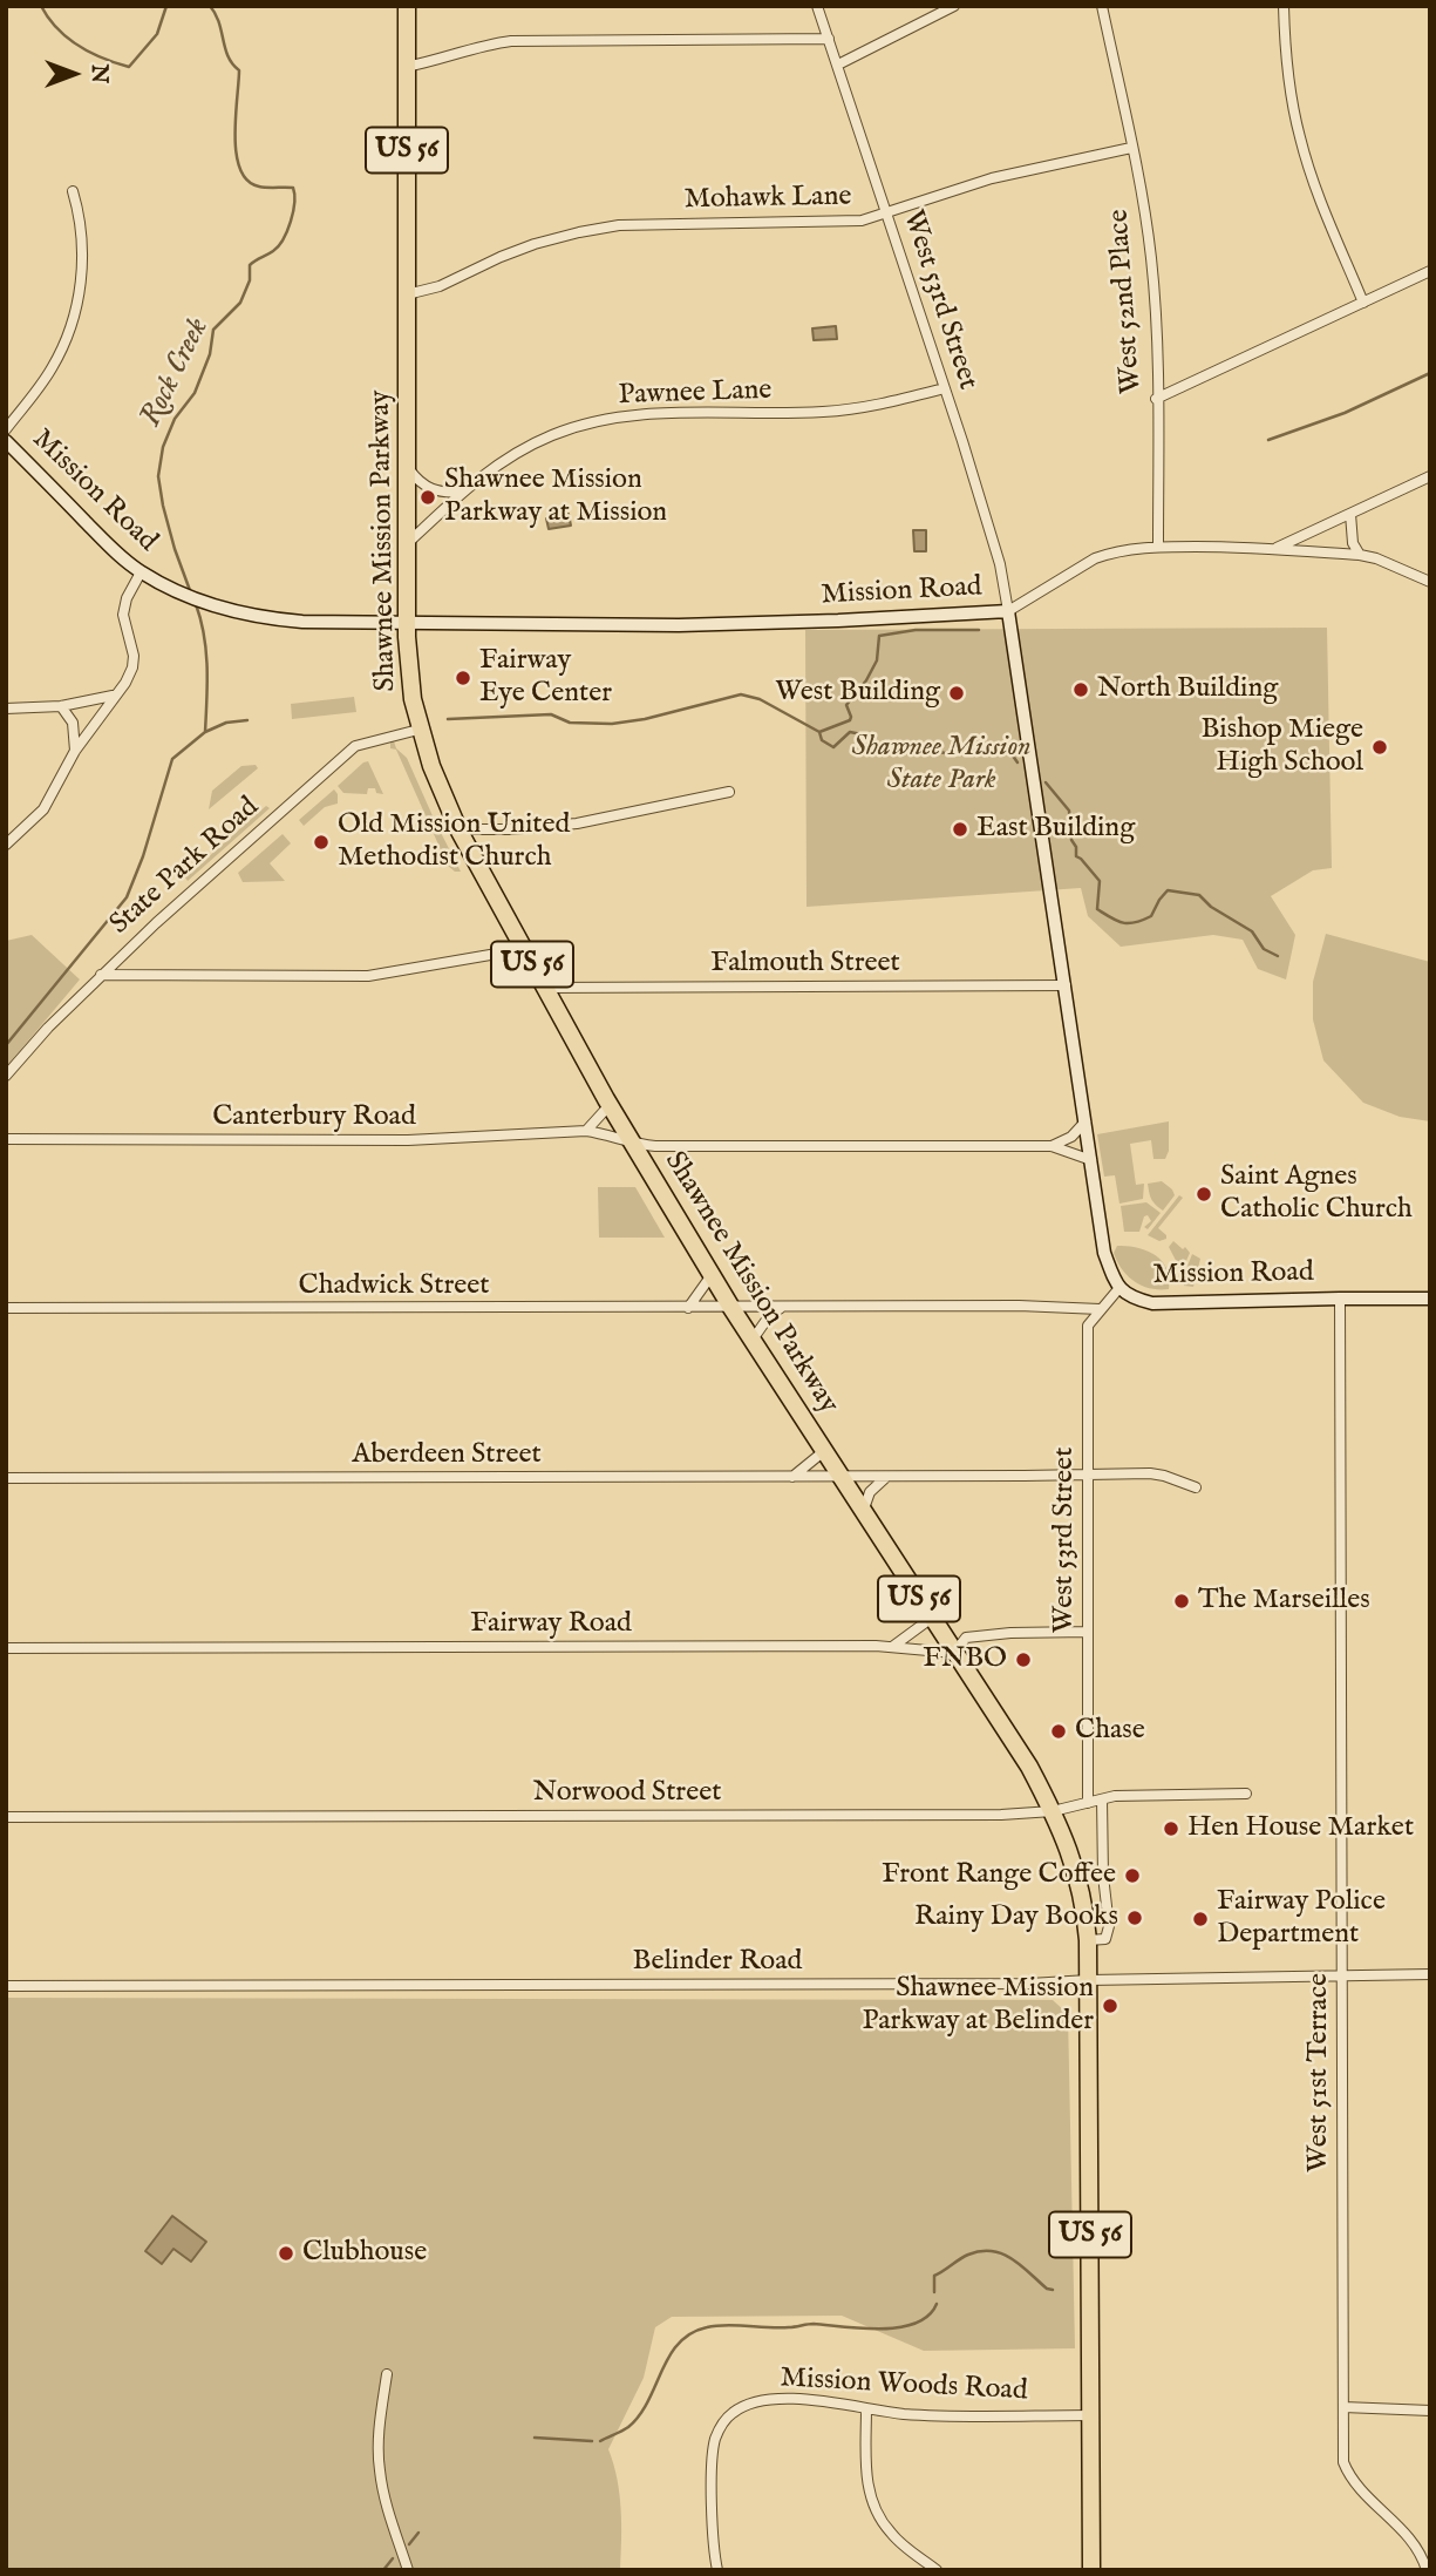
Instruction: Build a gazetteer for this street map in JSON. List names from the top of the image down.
{
  "streets": {
    "highway": ["US 56", "Shawnee Mission Parkway"],
    "main road": ["Mission Road"],
    "street": [
      "Mohawk Lane",
      "West 53rd Street",
      "West 52nd Place",
      "Pawnee Lane",
      "State Park Road",
      "Falmouth Street",
      "Canterbury Road",
      "Chadwick Street",
      "Aberdeen Street",
      "Fairway Road",
      "Norwood Street",
      "Belinder Road",
      "West 51st Terrace",
      "Mission Woods Road"
    ]
  },
  "crossings": [
    ["Mohawk Lane", "West 53rd Street"],
    ["Mohawk Lane", "West 52nd Place"],
    ["Mohawk Lane", "Shawnee Mission Parkway"],
    ["West 53rd Street", "Pawnee Lane"],
    ["West 53rd Street", "Mission Road"],
    ["West 53rd Street", "Chadwick Street"],
    ["West 53rd Street", "Aberdeen Street"],
    ["West 53rd Street", "Norwood Street"],
    ["Pawnee Lane", "Shawnee Mission Parkway"],
    ["Mission Road", "Shawnee Mission Parkway"],
    ["Mission Road", "Falmouth Street"],
    ["Mission Road", "West 51st Terrace"],
    ["Shawnee Mission Parkway", "State Park Road"],
    ["Shawnee Mission Parkway", "Falmouth Street"],
    ["Shawnee Mission Parkway", "Canterbury Road"],
    ["Shawnee Mission Parkway", "Chadwick Street"],
    ["Shawnee Mission Parkway", "Aberdeen Street"],
    ["Shawnee Mission Parkway", "Fairway Road"],
    ["Shawnee Mission Parkway", "Norwood Street"],
    ["Shawnee Mission Parkway", "Belinder Road"],
    ["Shawnee Mission Parkway", "Mission Woods Road"],
    ["Belinder Road", "West 51st Terrace"]
  ],
  "water": ["Rock Creek"],
  "parks": ["Shawnee Mission State Park"],
  "places": [
    "Shawnee Mission Parkway at Mission",
    "Fairway Eye Center",
    "North Building",
    "West Building",
    "Bishop Miege High School",
    "East Building",
    "Old Mission United Methodist Church",
    "Saint Agnes Catholic Church",
    "The Marseilles",
    "FNBO",
    "Chase",
    "Hen House Market",
    "Front Range Coffee",
    "Rainy Day Books",
    "Fairway Police Department",
    "Shawnee Mission Parkway at Belinder",
    "Clubhouse"
  ],
  "north": "right"
}
